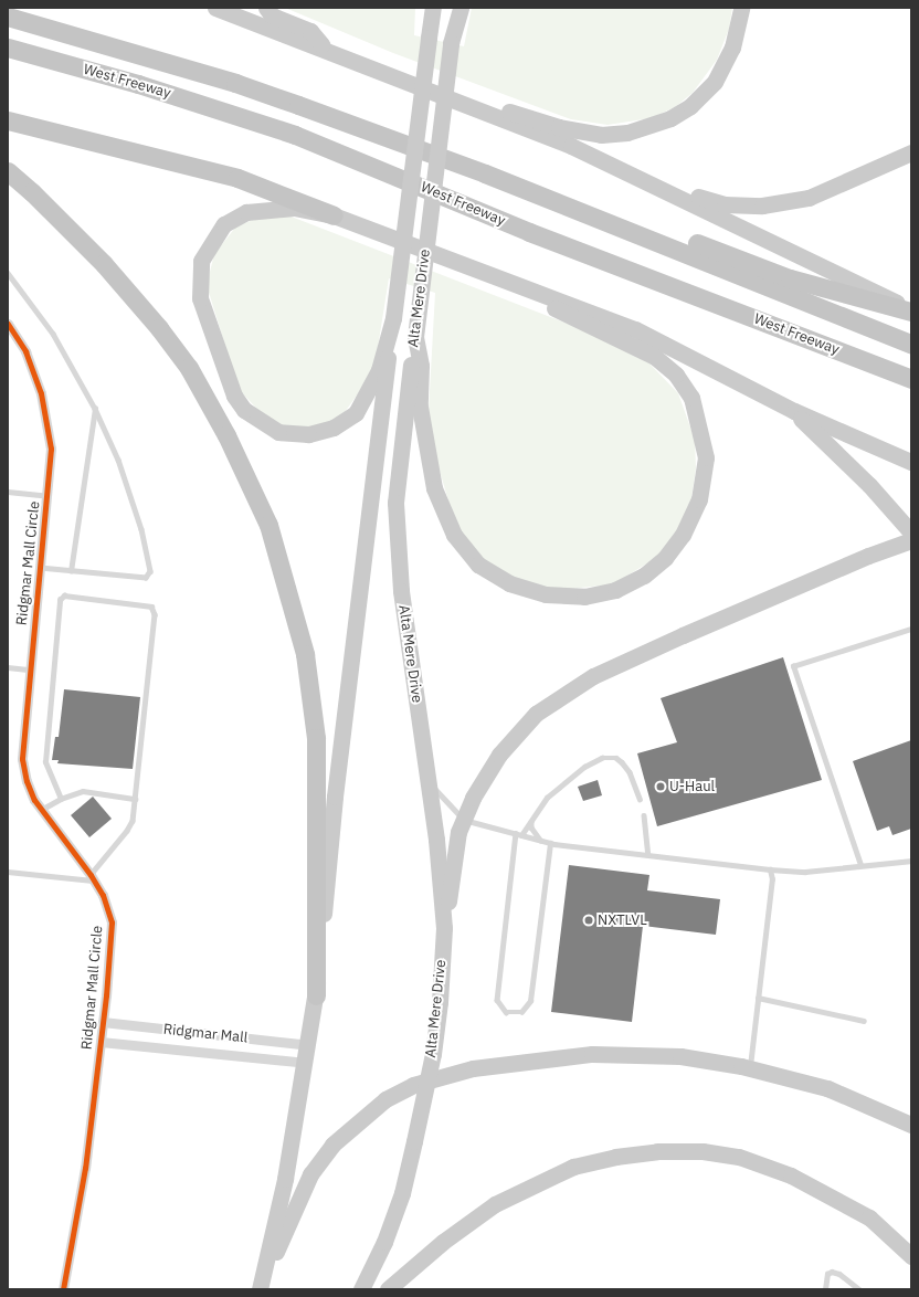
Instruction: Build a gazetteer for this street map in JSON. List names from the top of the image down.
{
  "streets": {
    "highway": ["West Freeway"],
    "main road": ["Alta Mere Drive"],
    "street": ["Ridgmar Mall Circle", "Ridgmar Mall"]
  },
  "crossings": [
    ["Alta Mere Drive", "Ridgmar Mall"],
    ["Ridgmar Mall Circle", "Ridgmar Mall"]
  ],
  "places": ["U-Haul", "NXTLVL"]
}
